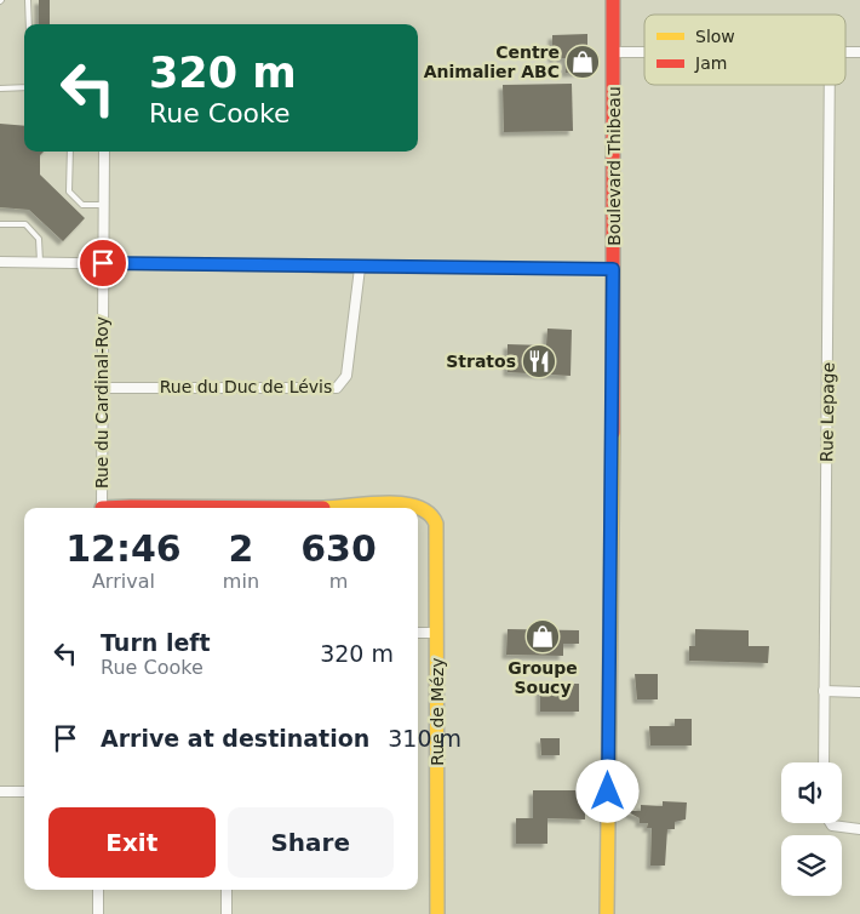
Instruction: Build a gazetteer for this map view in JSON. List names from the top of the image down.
{
  "streets": {
    "main road": ["Boulevard Thibeau", "Rue de Mézy"],
    "street": ["Rue du Duc de Lévis", "Rue du Cardinal-Roy", "Rue Lepage"]
  },
  "crossings": [
    ["Rue du Duc de Lévis", "Rue du Cardinal-Roy"]
  ],
  "places": {
    "shop": ["Centre Animalier ABC", "Groupe Soucy"],
    "restaurant": ["Stratos"]
  },
  "legend": ["Slow", "Jam"],
  "page": {
    "turn": ["320 m", "Rue Cooke"],
    "eta": [
      "12:46",
      "Arrival",
      "2",
      "min",
      "630",
      "m"
    ],
    "list": [
      {
        "name": "Turn left",
        "note": "Rue Cooke",
        "value": "320 m"
      },
      {
        "name": "Arrive at destination",
        "value": "310 m"
      }
    ],
    "buttons": ["Exit", "Share"]
  }
}
